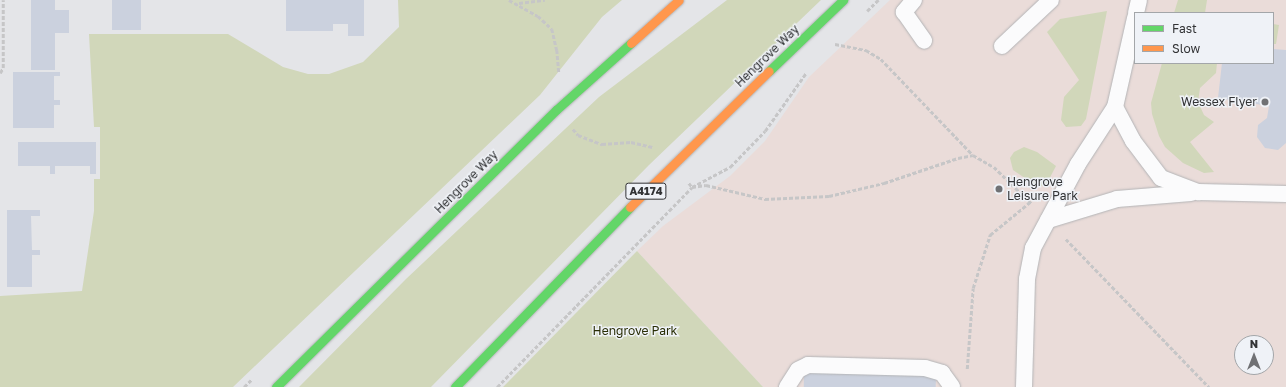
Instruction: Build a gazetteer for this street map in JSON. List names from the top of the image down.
{
  "streets": {
    "highway": ["Hengrove Way", "A4174"]
  },
  "parks": ["Hengrove Park"],
  "places": ["Wessex Flyer", "Hengrove Leisure Park"],
  "legend": ["Fast", "Slow"],
  "north": "top"
}
